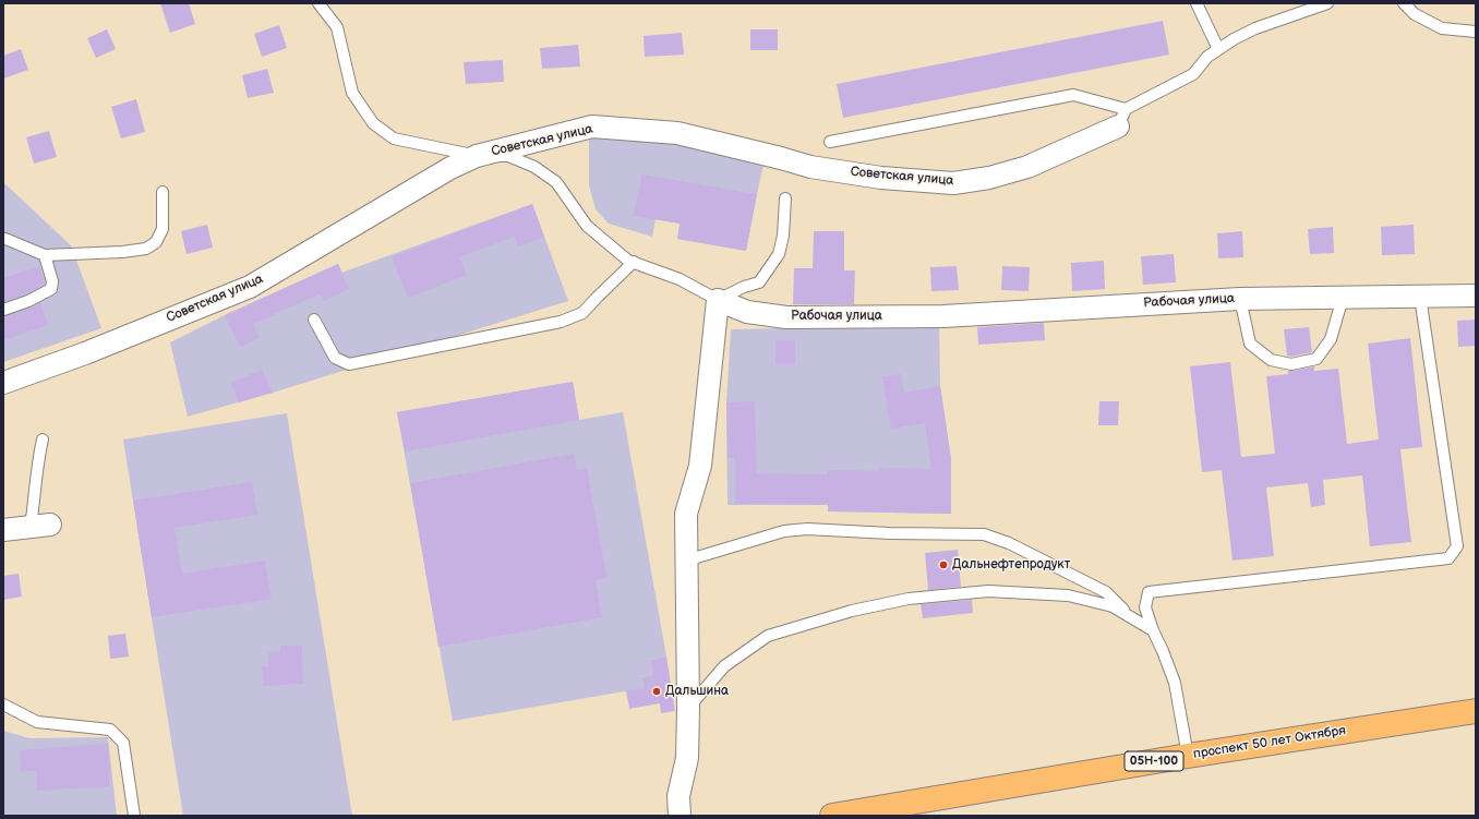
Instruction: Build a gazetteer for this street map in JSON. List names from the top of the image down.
{
  "streets": {
    "main road": ["проспект 50 лет Октября", "05Н-100"],
    "street": ["Советская улица", "Рабочая улица"]
  },
  "places": ["Дальнефтепродукт", "Дальшина"]
}
